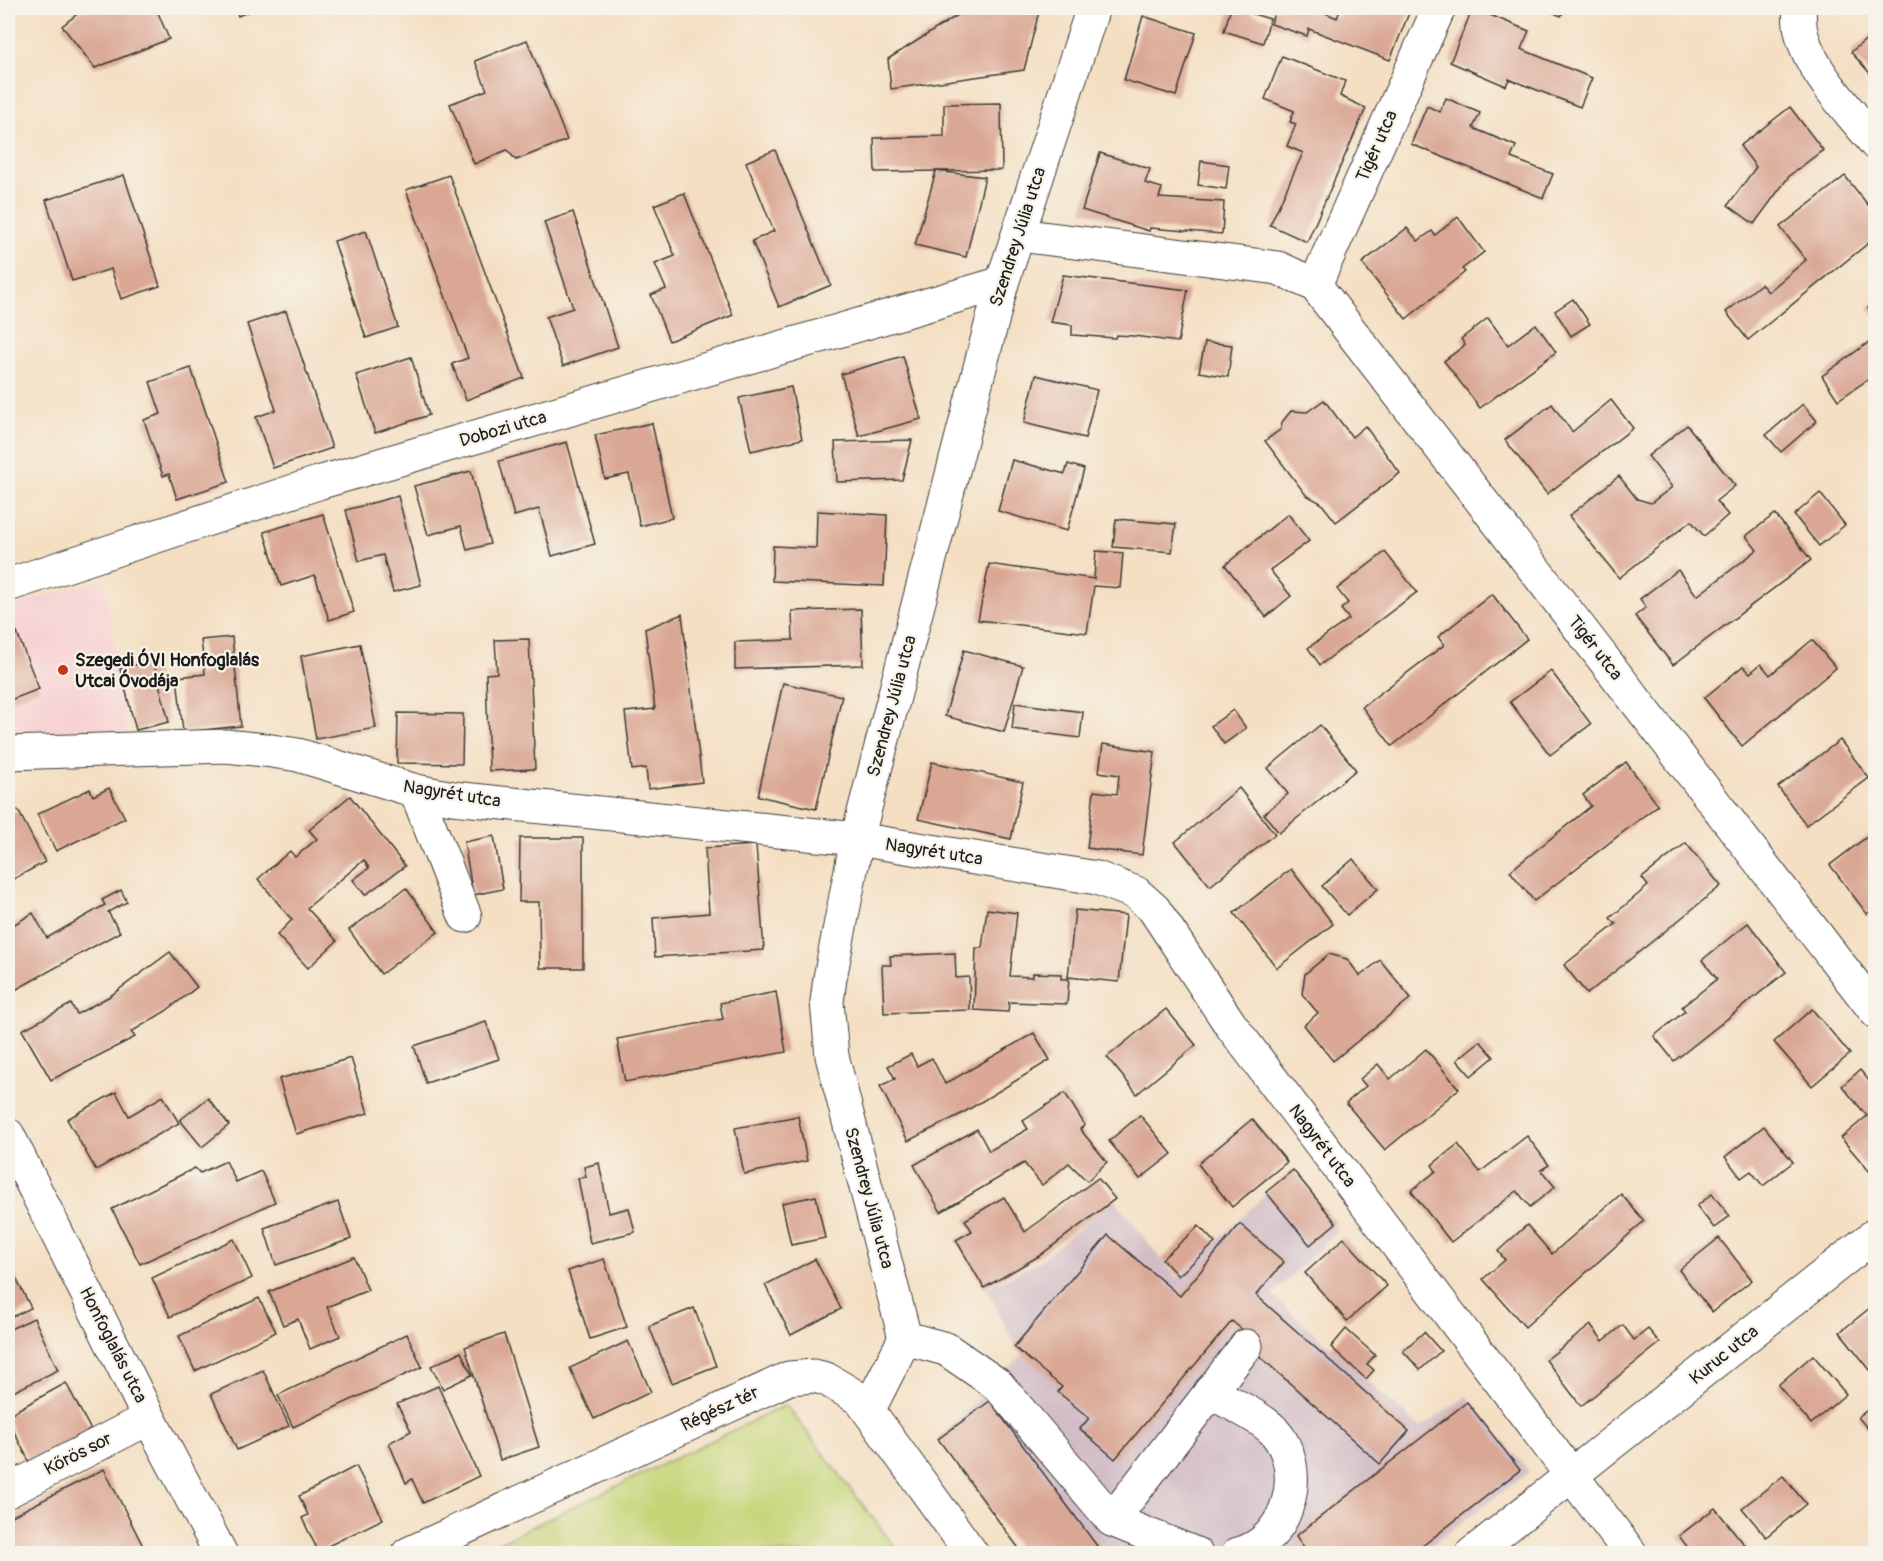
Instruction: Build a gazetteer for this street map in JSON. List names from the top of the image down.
{
  "streets": {
    "street": [
      "Tigér utca",
      "Szendrey Júlia utca",
      "Dobozi utca",
      "Nagyrét utca",
      "Honfoglalás utca",
      "Kuruc utca",
      "Régész tér",
      "Kőrös sor"
    ]
  },
  "crossings": [
    ["Tigér utca", "Szendrey Júlia utca"],
    ["Szendrey Júlia utca", "Dobozi utca"],
    ["Szendrey Júlia utca", "Nagyrét utca"],
    ["Nagyrét utca", "Kuruc utca"],
    ["Honfoglalás utca", "Kőrös sor"]
  ],
  "places": ["Szegedi ÓVI Honfoglalás Utcai Óvodája"]
}
